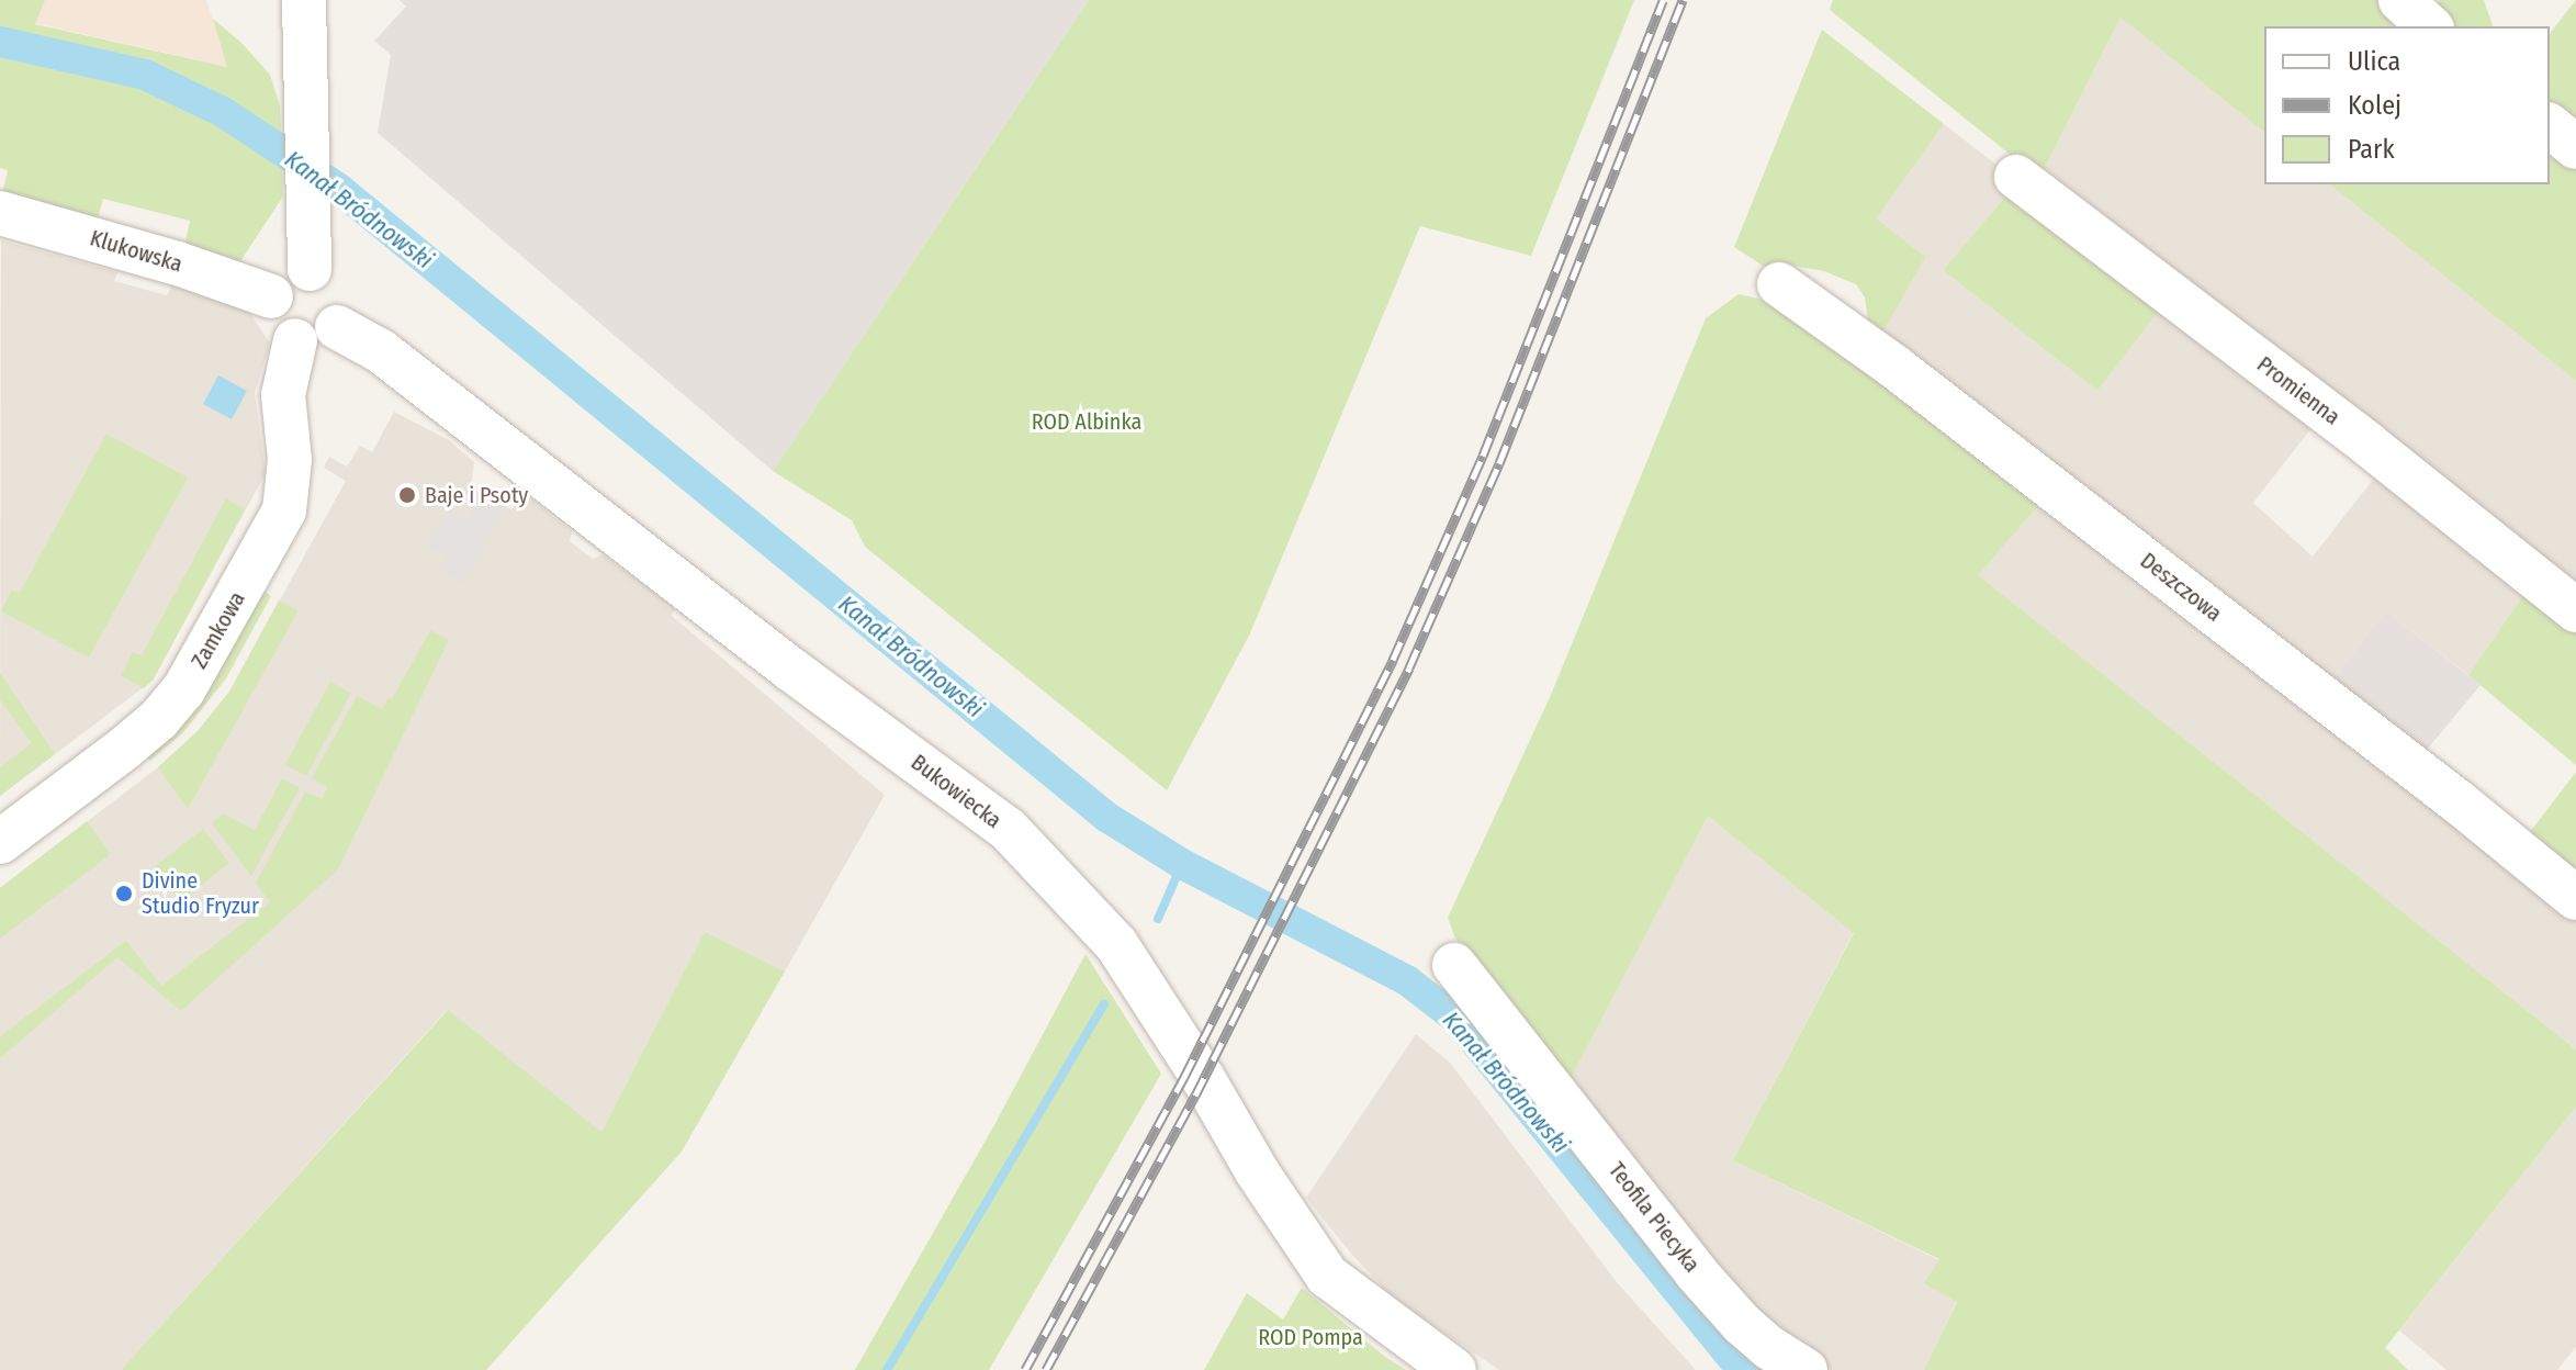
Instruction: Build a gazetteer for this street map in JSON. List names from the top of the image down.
{
  "streets": {
    "street": [
      "Klukowska",
      "Promienna",
      "Deszczowa",
      "Zamkowa",
      "Bukowiecka",
      "Teofila Piecyka"
    ]
  },
  "crossings": [
    ["Klukowska", "Zamkowa"],
    ["Klukowska", "Bukowiecka"],
    ["Zamkowa", "Bukowiecka"]
  ],
  "water": ["Kanał Bródnowski"],
  "parks": ["ROD Albinka", "ROD Pompa"],
  "places": ["Baje i Psoty", "Divine Studio Fryzur"],
  "legend": ["Ulica", "Kolej", "Park"]
}
